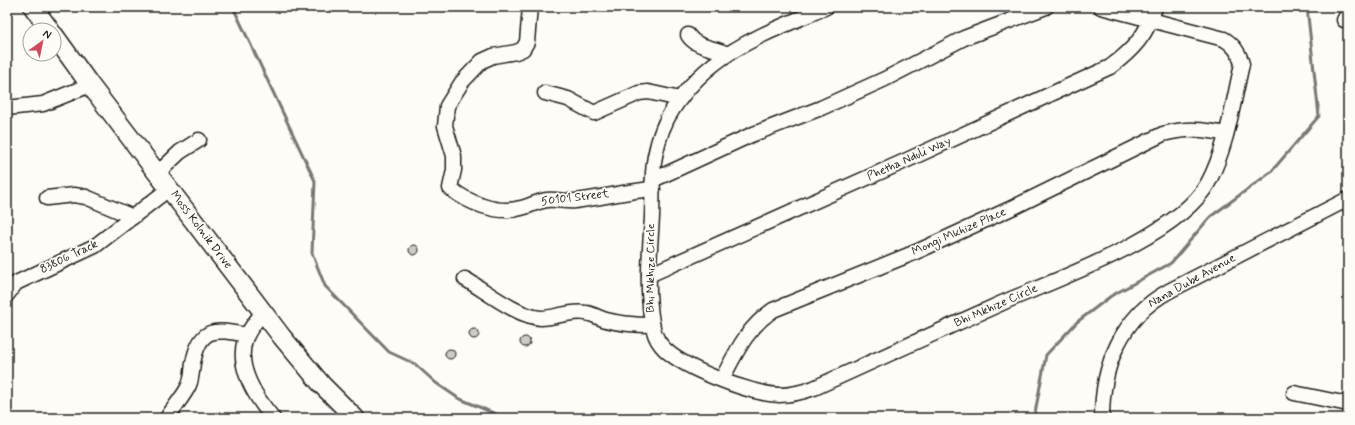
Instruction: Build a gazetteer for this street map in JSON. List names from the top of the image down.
{
  "streets": {
    "main road": ["Moss Kolnik Drive"],
    "street": [
      "Phetha Nduli Way",
      "50101 Street",
      "Mongi Mkhize Place",
      "83806 Track",
      "Bhi Mkhize Circle",
      "Nana Dube Avenue"
    ]
  },
  "crossings": [
    ["Phetha Nduli Way", "Bhi Mkhize Circle"],
    ["50101 Street", "Bhi Mkhize Circle"],
    ["Moss Kolnik Drive", "83806 Track"],
    ["Mongi Mkhize Place", "Bhi Mkhize Circle"]
  ],
  "north": "top right"
}
